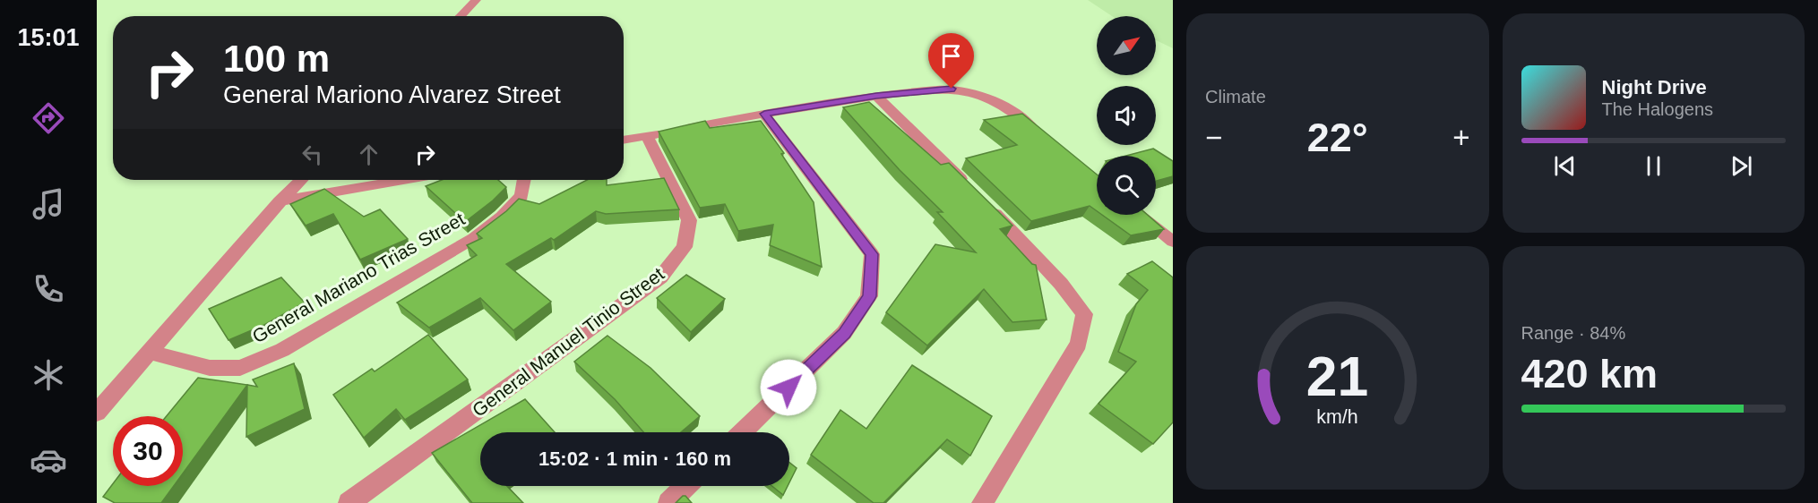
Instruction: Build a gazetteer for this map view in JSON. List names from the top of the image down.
{
  "streets": {
    "street": ["General Mariano Trias Street", "General Manuel Tinio Street"]
  },
  "north": "top right",
  "page": {
    "tabs": "15:01",
    "tile": [
      "Climate",
      ["Range · 84%", "420 km"]
    ],
    "turn": ["100 m", "General Mariono Alvarez Street"],
    "song": ["Night Drive", "The Halogens"],
    "heat": ["−", "22°", "+"],
    "limit": "30",
    "trip": "15:02 · 1 min · 160 m",
    "gauge": ["21", "km/h"]
  }
}
